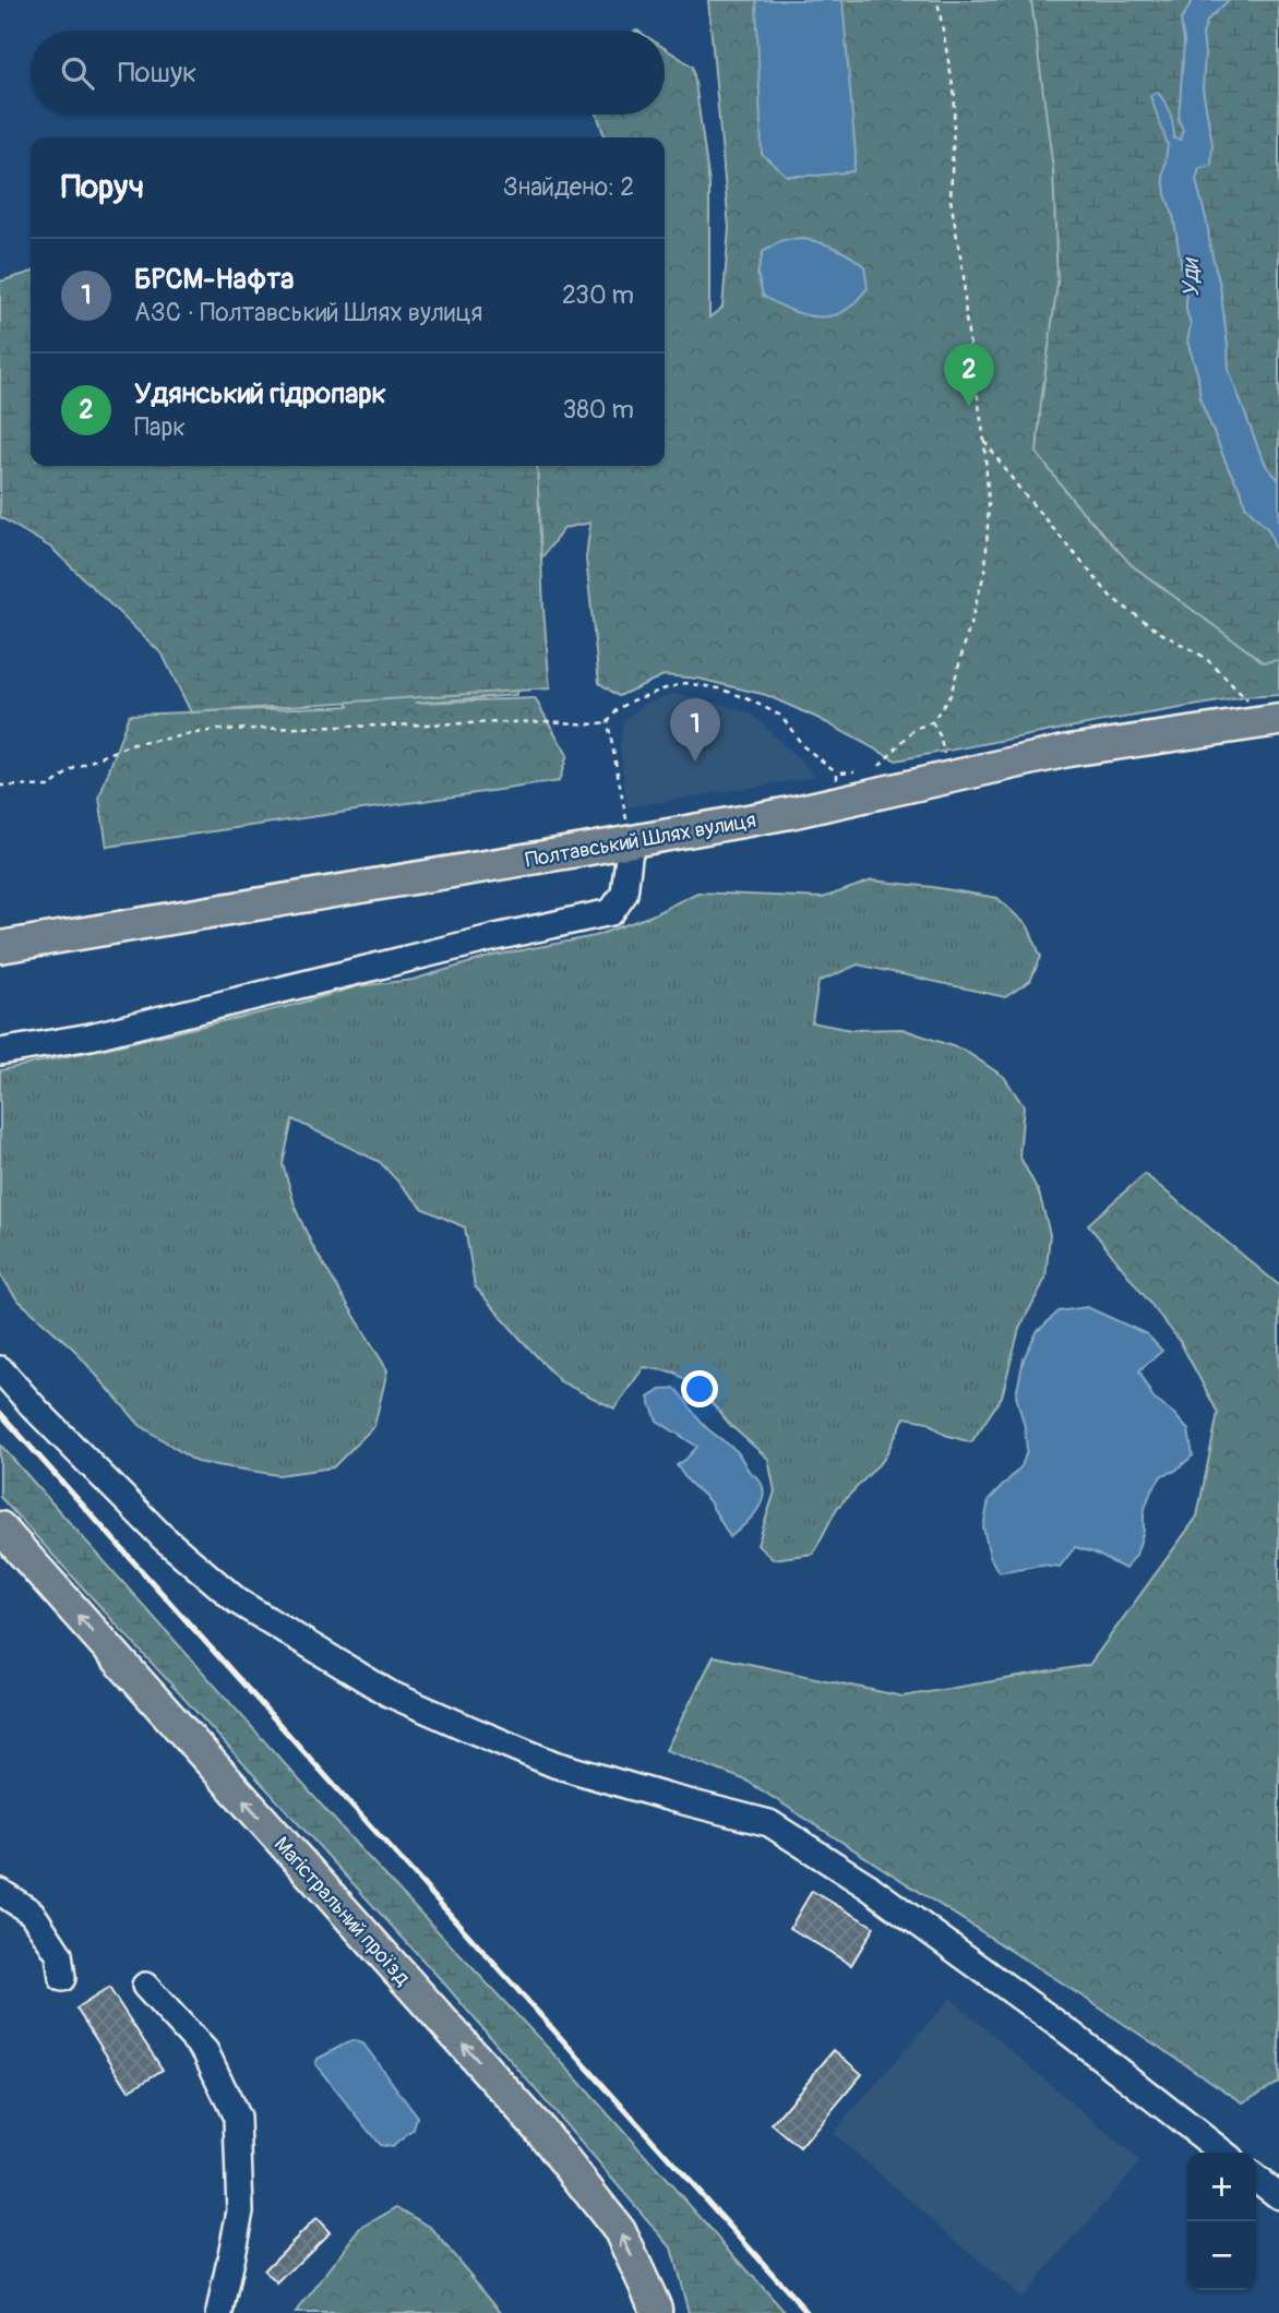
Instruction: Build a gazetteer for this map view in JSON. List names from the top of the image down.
{
  "streets": {
    "main road": ["Полтавський Шлях вулиця", "Магістральний проїзд"]
  },
  "one_way": ["Магістральний проїзд"],
  "water": ["Уди"],
  "page": {
    "search": "Пошук",
    "heading": ["Поруч", "Знайдено: 2"],
    "list": [
      {
        "mark": "1",
        "name": "БРСМ-Нафта",
        "note": "АЗС · Полтавський Шлях вулиця",
        "value": "230 m"
      },
      {
        "mark": "2",
        "name": "Удянський гідропарк",
        "note": "Парк",
        "value": "380 m"
      }
    ],
    "pins": ["2", "1"],
    "map_buttons": ["+", "−"]
  }
}
